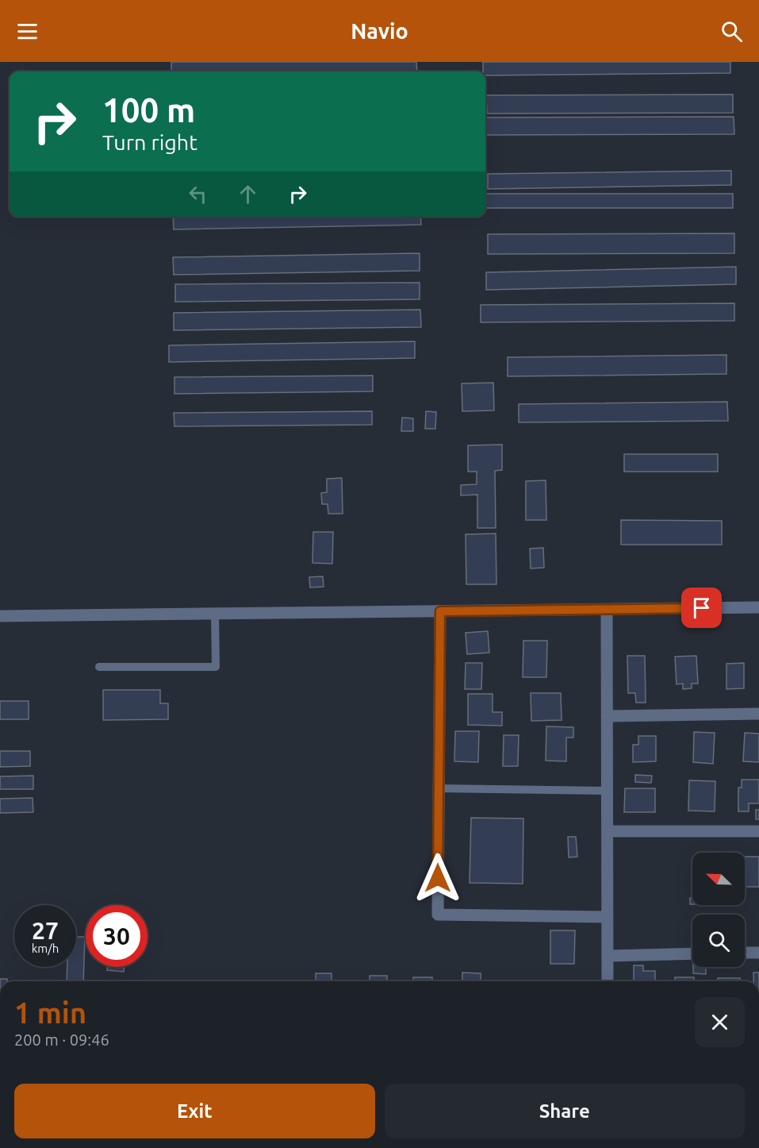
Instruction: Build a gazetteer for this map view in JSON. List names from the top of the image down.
{
  "north": "top left",
  "page": {
    "header": "Navio",
    "turn": ["100 m", "Turn right"],
    "speed": "27 km/h",
    "limit": "30",
    "heading": ["1 min", "200 m · 09:46"],
    "buttons": ["Exit", "Share"]
  }
}
